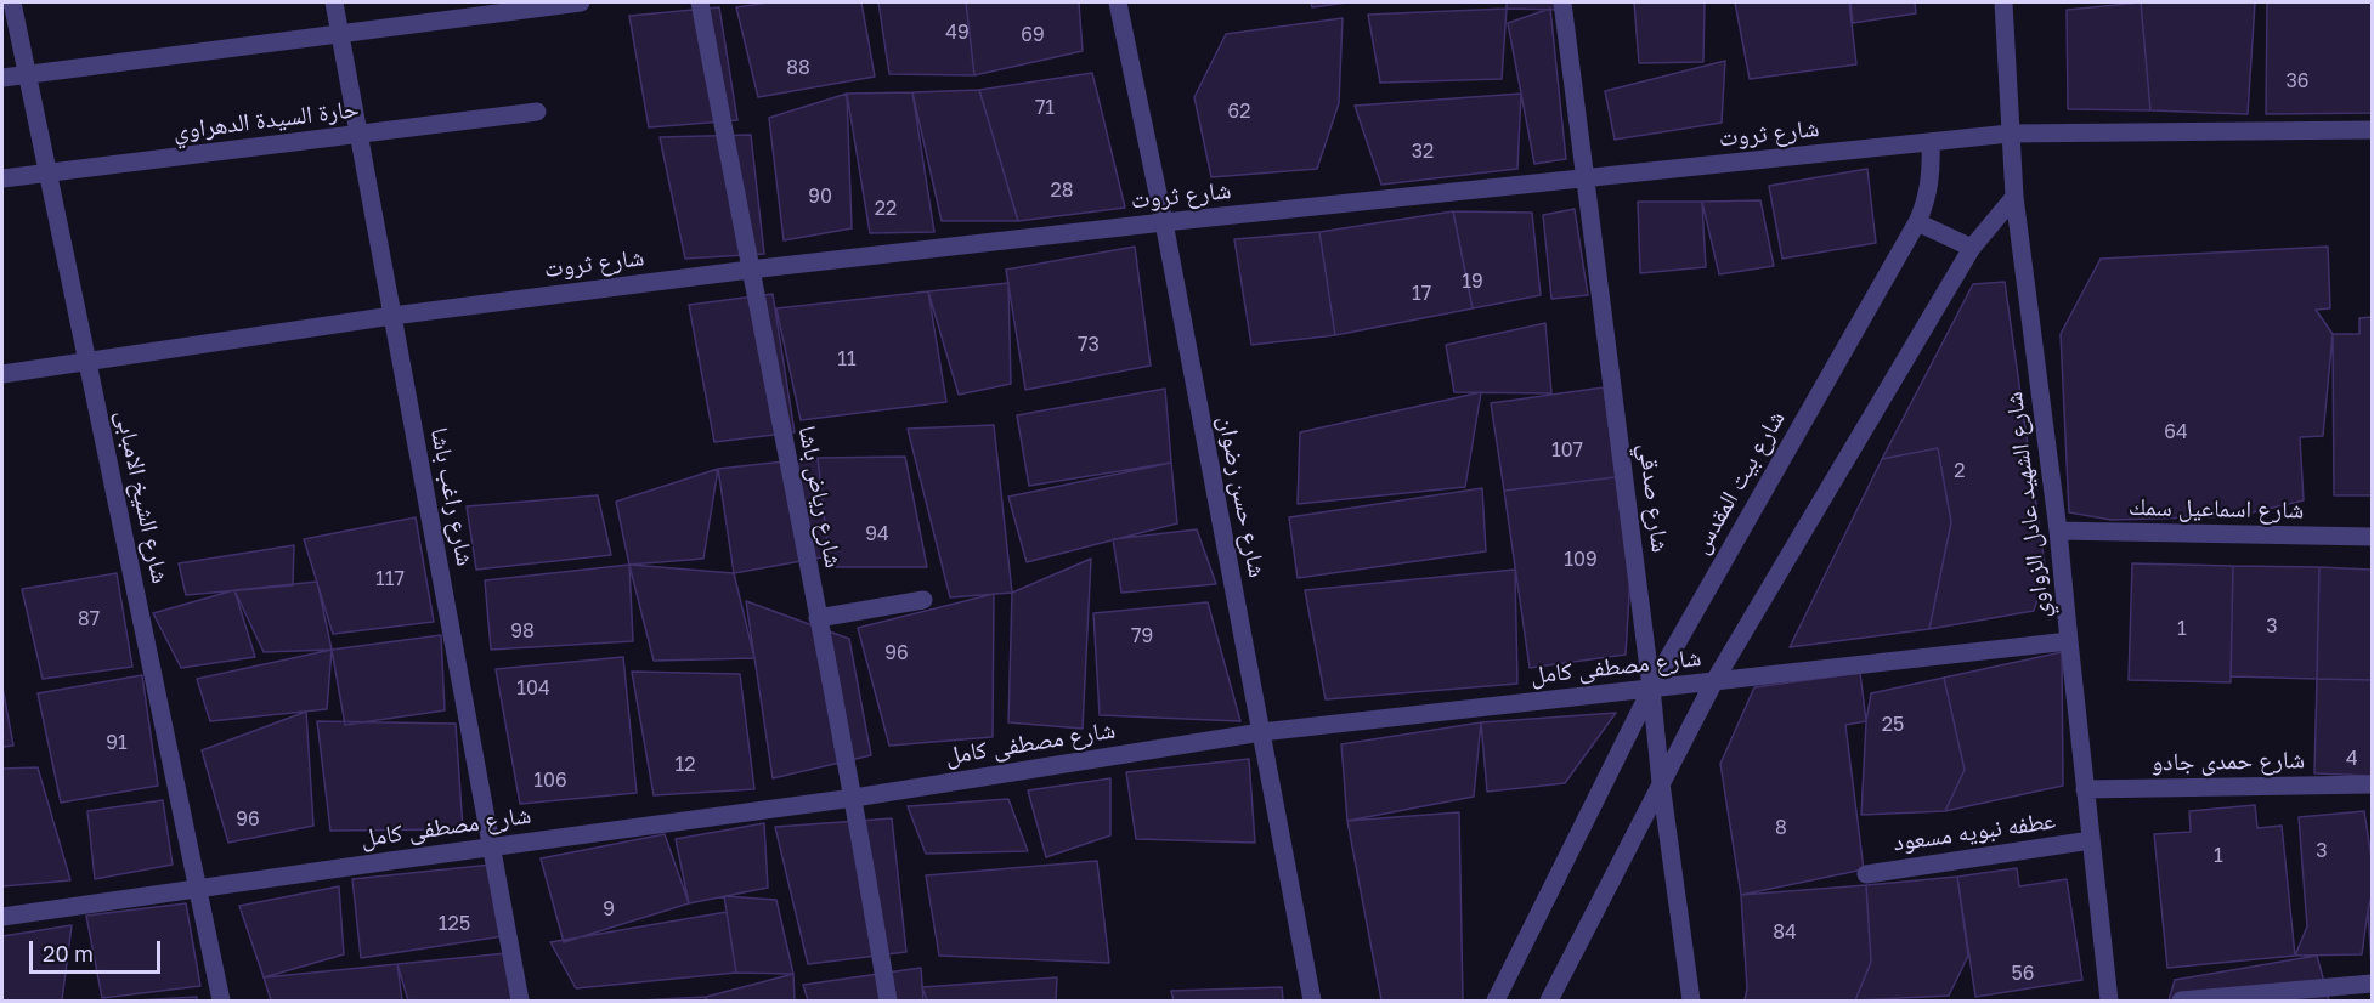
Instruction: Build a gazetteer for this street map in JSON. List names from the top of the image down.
{
  "streets": {
    "street": [
      "حارة السيدة الدهراوي",
      "شارع ثروت",
      "شارع بيت المقدس",
      "شارع الشيخ الامبابى",
      "شارع راغب باشا",
      "شارع رياض باشا",
      "شارع حسن رضوان",
      "شارع صدقي",
      "شارع الشهيد عادل الزواوي",
      "شارع اسماعيل سمك",
      "شارع مصطفى كامل",
      "شارع حمدى جادو",
      "عطفه نبويه مسعود"
    ]
  },
  "crossings": [
    ["حارة السيدة الدهراوي", "شارع الشيخ الامبابى"],
    ["حارة السيدة الدهراوي", "شارع راغب باشا"],
    ["شارع ثروت", "شارع بيت المقدس"],
    ["شارع ثروت", "شارع الشيخ الامبابى"],
    ["شارع ثروت", "شارع راغب باشا"],
    ["شارع ثروت", "شارع رياض باشا"],
    ["شارع ثروت", "شارع حسن رضوان"],
    ["شارع ثروت", "شارع صدقي"],
    ["شارع ثروت", "شارع الشهيد عادل الزواوي"],
    ["شارع بيت المقدس", "شارع صدقي"],
    ["شارع بيت المقدس", "شارع مصطفى كامل"],
    ["شارع الشيخ الامبابى", "شارع مصطفى كامل"],
    ["شارع راغب باشا", "شارع مصطفى كامل"],
    ["شارع رياض باشا", "شارع مصطفى كامل"],
    ["شارع حسن رضوان", "شارع مصطفى كامل"],
    ["شارع صدقي", "شارع مصطفى كامل"],
    ["شارع الشهيد عادل الزواوي", "شارع اسماعيل سمك"],
    ["شارع الشهيد عادل الزواوي", "شارع مصطفى كامل"],
    ["شارع الشهيد عادل الزواوي", "شارع حمدى جادو"],
    ["شارع الشهيد عادل الزواوي", "عطفه نبويه مسعود"]
  ],
  "house_numbers": [
    "49",
    "69",
    "88",
    "36",
    "71",
    "62",
    "32",
    "28",
    "90",
    "22",
    "19",
    "17",
    "73",
    "11",
    "64",
    "107",
    "2",
    "94",
    "109",
    "117",
    "87",
    "3",
    "1",
    "98",
    "79",
    "96",
    "104",
    "25",
    "91",
    "4",
    "12",
    "106",
    "96",
    "8",
    "3",
    "1",
    "9",
    "125",
    "84",
    "56"
  ],
  "scale_bar": "20 m"
}
